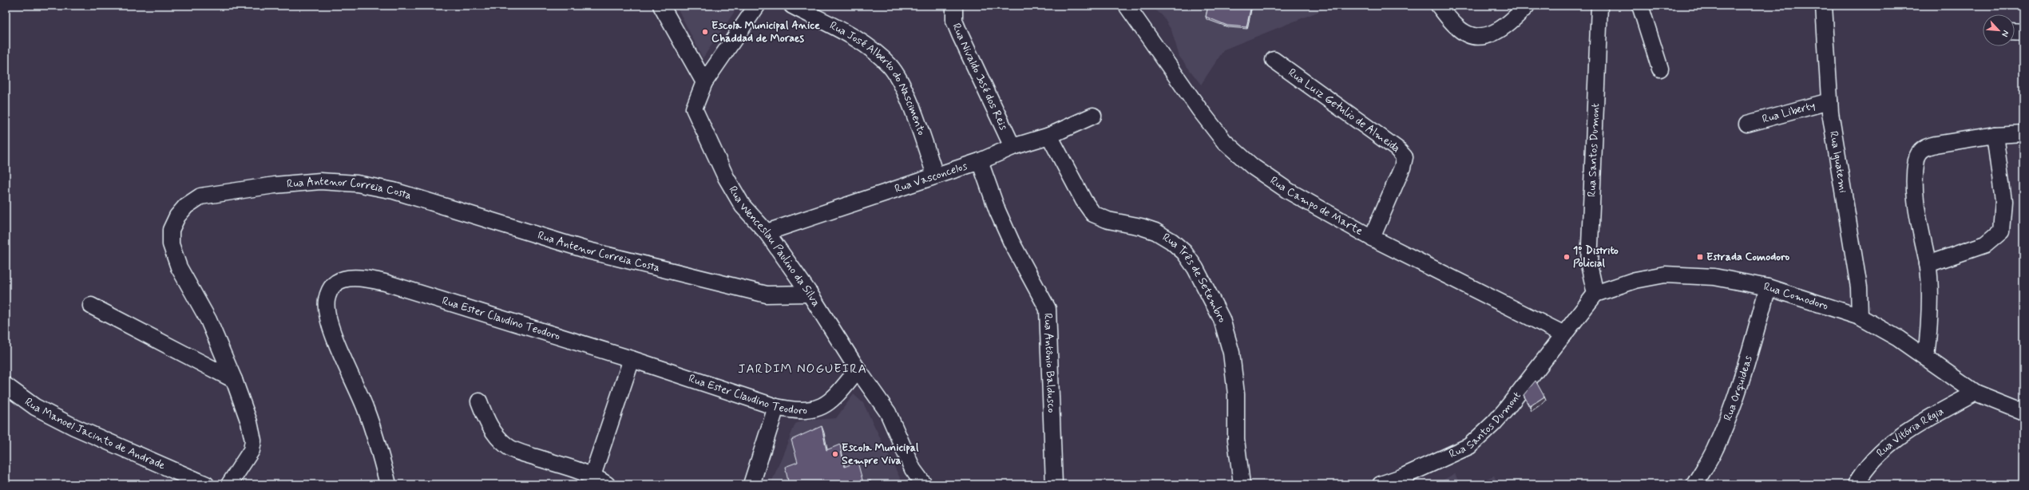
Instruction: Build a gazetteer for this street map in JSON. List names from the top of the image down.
{
  "streets": {
    "street": [
      "Rua Nivaldo José dos Reis",
      "Rua José Alberto do Nascimento",
      "Rua Luiz Getulio de Almeida",
      "Rua Liberty",
      "Rua Santos Dumont",
      "Rua Iguatemi",
      "Rua Vasconcelos",
      "Rua Antenor Correia Costa",
      "Rua Campo de Marte",
      "Rua Wenceslau Paulino da Silva",
      "Rua Três de Setembro",
      "Rua Comodoro",
      "Rua Ester Claudino Teodoro",
      "Rua Antônio Baldusco",
      "Rua Orquideas",
      "Rua Manoel Jacinto de Andrade",
      "Rua Vitória Régia"
    ]
  },
  "crossings": [
    ["Rua Nivaldo José dos Reis", "Rua Vasconcelos"],
    ["Rua José Alberto do Nascimento", "Rua Vasconcelos"],
    ["Rua Luiz Getulio de Almeida", "Rua Campo de Marte"],
    ["Rua Liberty", "Rua Iguatemi"],
    ["Rua Santos Dumont", "Rua Campo de Marte"],
    ["Rua Santos Dumont", "Rua Comodoro"],
    ["Rua Iguatemi", "Rua Comodoro"],
    ["Rua Vasconcelos", "Rua Wenceslau Paulino da Silva"],
    ["Rua Vasconcelos", "Rua Três de Setembro"],
    ["Rua Vasconcelos", "Rua Antônio Baldusco"],
    ["Rua Antenor Correia Costa", "Rua Wenceslau Paulino da Silva"],
    ["Rua Wenceslau Paulino da Silva", "Rua Ester Claudino Teodoro"],
    ["Rua Comodoro", "Rua Orquideas"],
    ["Rua Comodoro", "Rua Vitória Régia"]
  ],
  "districts": ["JARDIM NOGUEIRA"],
  "places": {
    "other": ["Escola Municipal Anice Chaddad de Moraes", "1º Distrito Policial", "Escola Municipal Sempre Viva"],
    "transit": ["Estrada Comodoro"]
  },
  "north": "bottom right"
}
